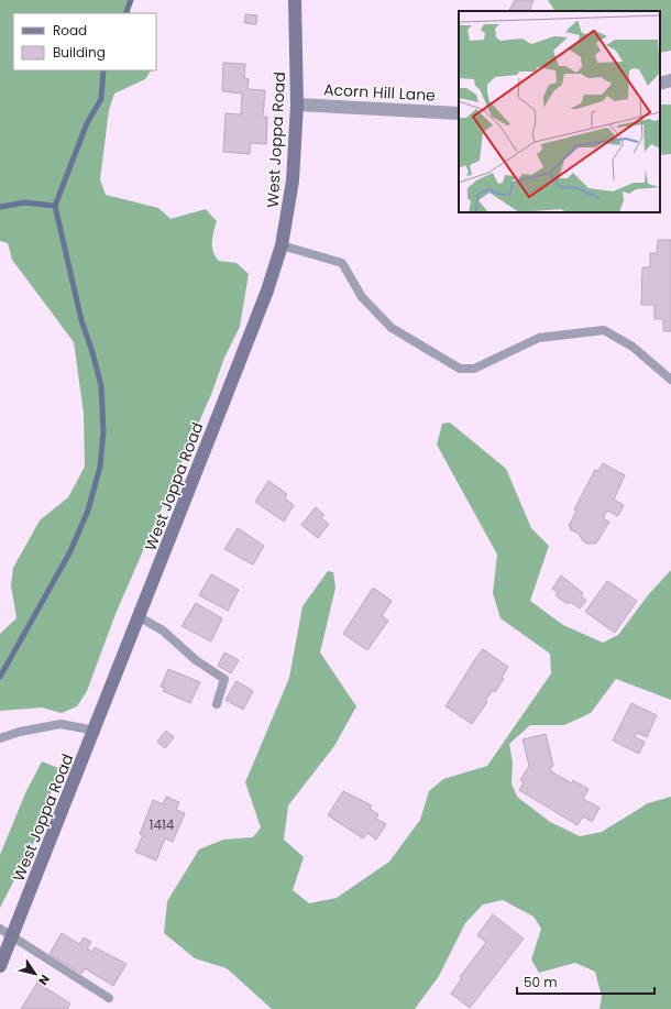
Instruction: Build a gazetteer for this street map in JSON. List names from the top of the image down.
{
  "streets": {
    "street": ["Acorn Hill Lane", "West Joppa Road"]
  },
  "crossings": [
    ["Acorn Hill Lane", "West Joppa Road"]
  ],
  "house_numbers": ["1414"],
  "legend": ["Road", "Building"],
  "scale_bar": "50 m",
  "north": "bottom right"
}
